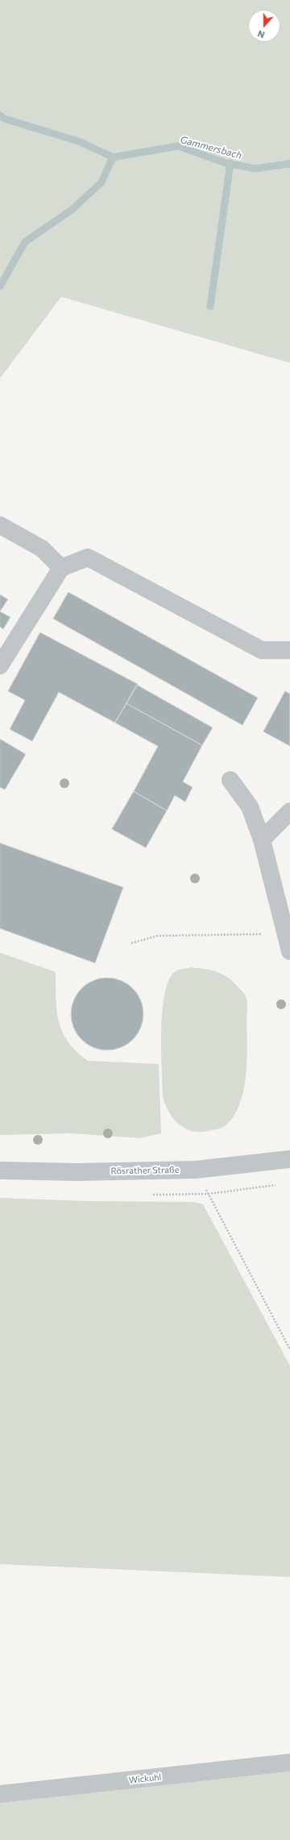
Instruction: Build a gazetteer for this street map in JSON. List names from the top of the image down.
{
  "streets": {
    "street": ["Rösrather Straße", "Wickuhl"]
  },
  "water": ["Gammersbach"],
  "north": "bottom"
}
